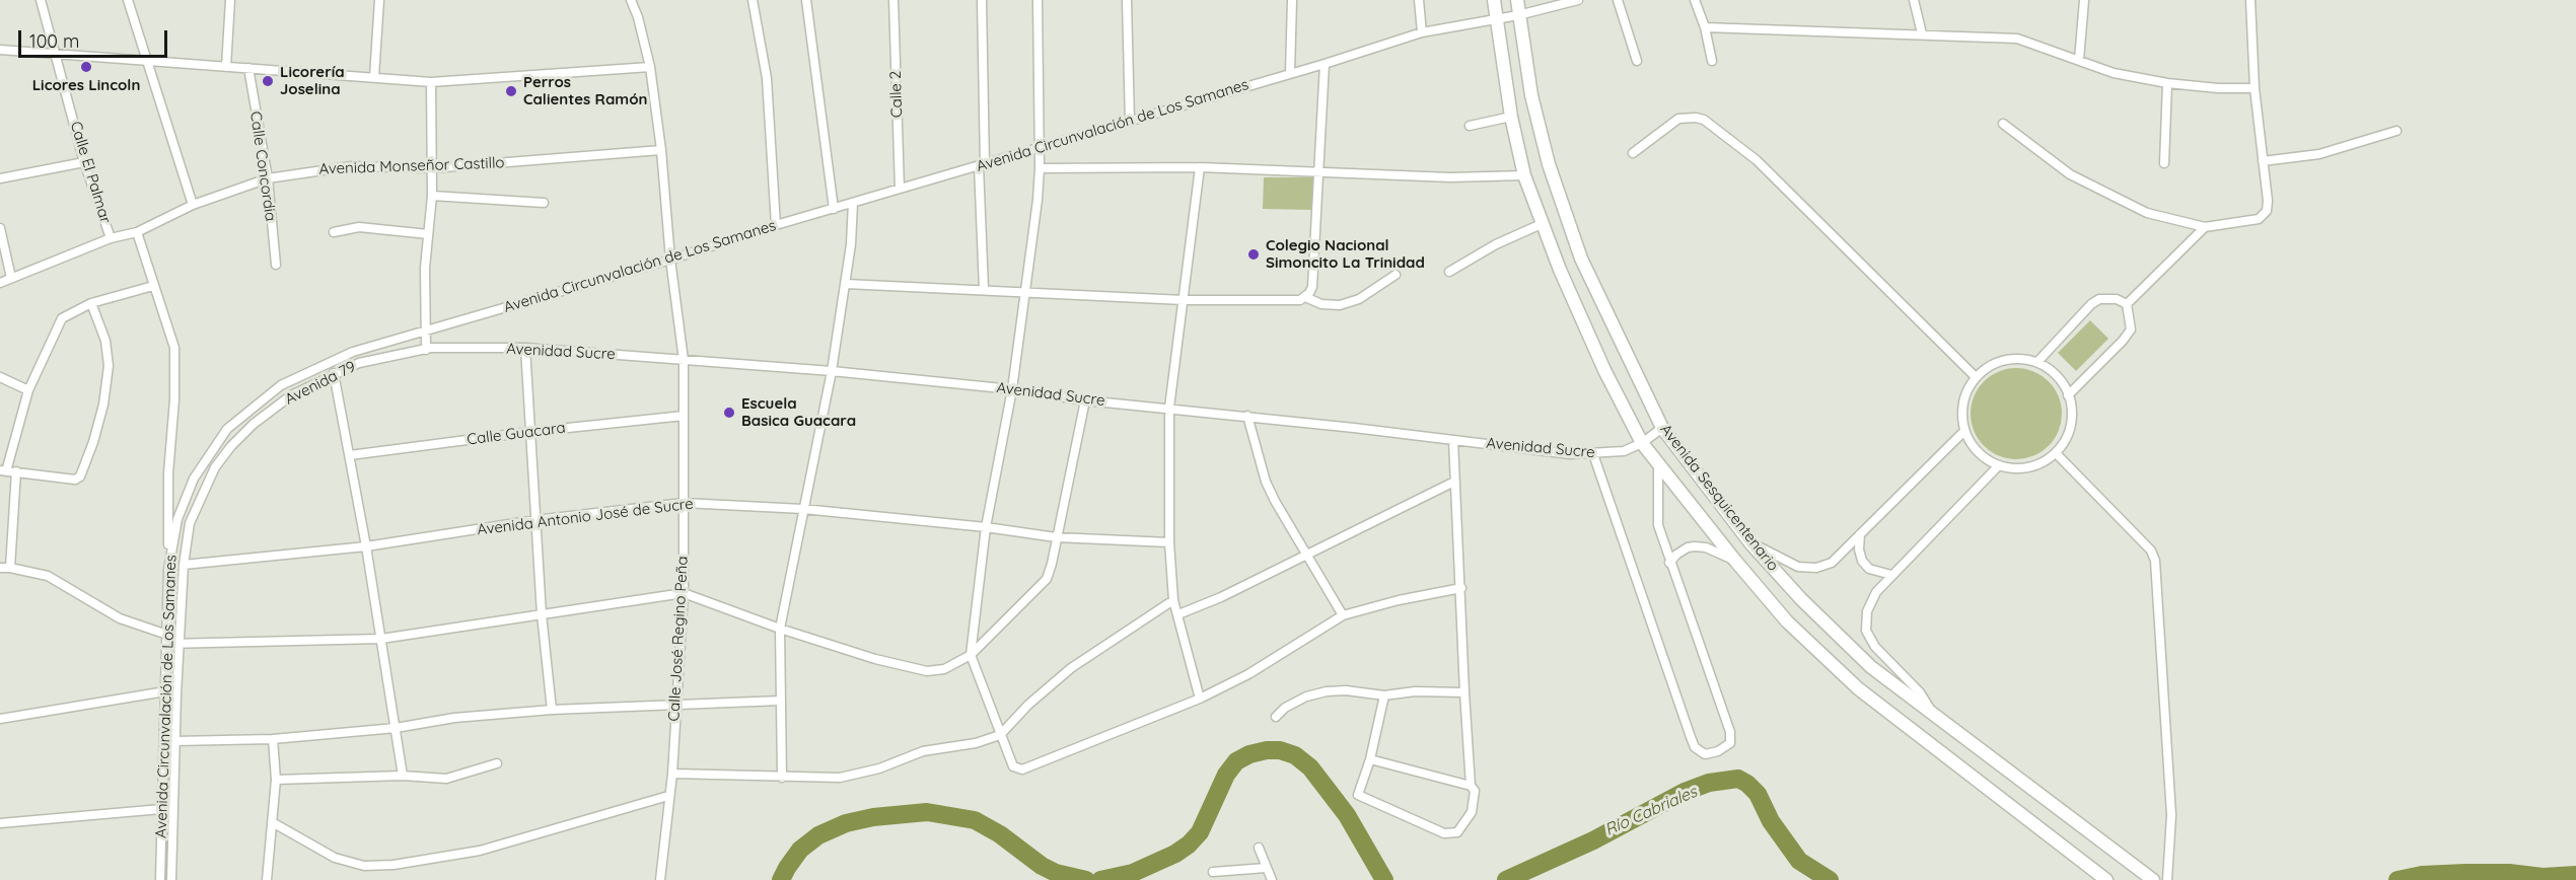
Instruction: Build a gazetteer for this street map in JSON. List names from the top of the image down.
{
  "streets": {
    "main road": ["Avenida Sesquicentenario"],
    "street": [
      "Calle 2",
      "Avenida Circunvalación de Los Samanes",
      "Calle Concordia",
      "Avenida Monseñor Castillo",
      "Calle El Palmar",
      "Avenidad Sucre",
      "Avenida 79",
      "Calle Guacara",
      "Avenida Antonio José de Sucre",
      "Calle José Regino Peña"
    ]
  },
  "crossings": [
    ["Calle 2", "Avenida Circunvalación de Los Samanes"],
    ["Avenida Circunvalación de Los Samanes", "Avenida Sesquicentenario"],
    ["Avenida Circunvalación de Los Samanes", "Calle José Regino Peña"],
    ["Calle Concordia", "Avenida Monseñor Castillo"],
    ["Avenida Monseñor Castillo", "Calle El Palmar"],
    ["Avenida Monseñor Castillo", "Calle José Regino Peña"],
    ["Avenidad Sucre", "Avenida 79"],
    ["Avenidad Sucre", "Avenida Sesquicentenario"],
    ["Avenidad Sucre", "Calle José Regino Peña"],
    ["Avenida 79", "Avenida Antonio José de Sucre"],
    ["Calle Guacara", "Calle José Regino Peña"],
    ["Avenida Antonio José de Sucre", "Calle José Regino Peña"]
  ],
  "water": ["Río Cabriales"],
  "places": [
    "Licores Lincoln",
    "Licorería Joselina",
    "Perros Calientes Ramón",
    "Colegio Nacional Simoncito La Trinidad",
    "Escuela Basica Guacara"
  ],
  "scale_bar": "100 m"
}
